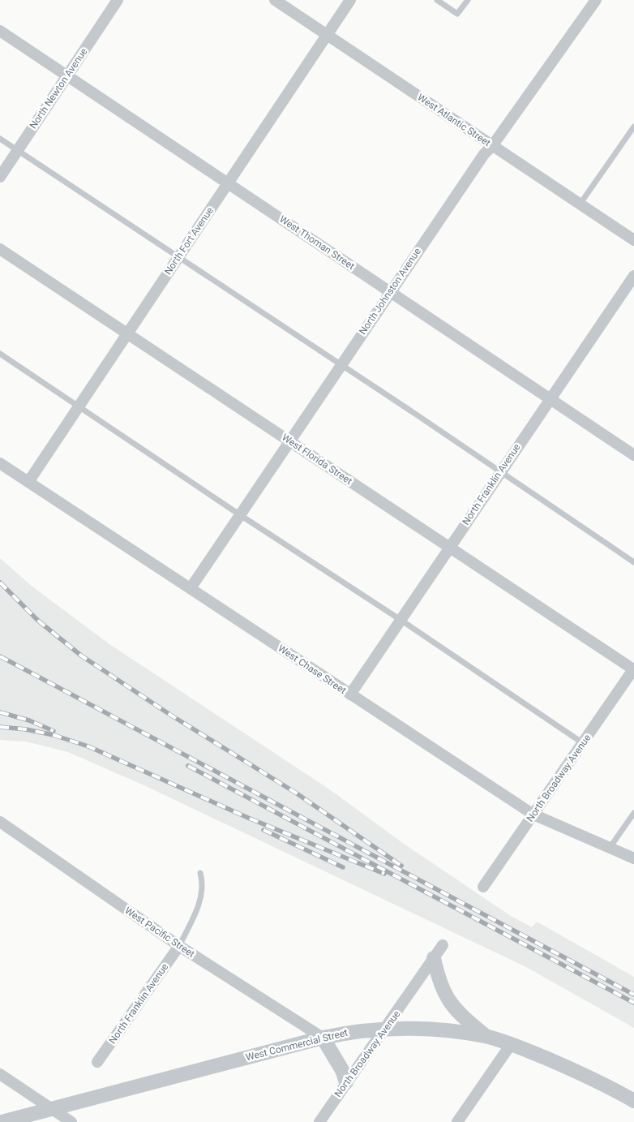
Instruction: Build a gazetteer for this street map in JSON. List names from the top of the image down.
{
  "streets": {
    "street": [
      "North Newton Avenue",
      "West Atlantic Street",
      "North Fort Avenue",
      "West Thoman Street",
      "North Johnston Avenue",
      "West Florida Street",
      "North Franklin Avenue",
      "West Chase Street",
      "North Broadway Avenue",
      "West Pacific Street",
      "West Commercial Street"
    ]
  },
  "crossings": [
    ["North Newton Avenue", "West Thoman Street"],
    ["West Atlantic Street", "North Fort Avenue"],
    ["West Atlantic Street", "North Johnston Avenue"],
    ["North Fort Avenue", "West Thoman Street"],
    ["North Fort Avenue", "West Florida Street"],
    ["North Fort Avenue", "West Chase Street"],
    ["West Thoman Street", "North Johnston Avenue"],
    ["West Thoman Street", "North Franklin Avenue"],
    ["North Johnston Avenue", "West Florida Street"],
    ["North Johnston Avenue", "West Chase Street"],
    ["West Florida Street", "North Franklin Avenue"],
    ["West Florida Street", "North Broadway Avenue"],
    ["North Franklin Avenue", "West Chase Street"],
    ["North Franklin Avenue", "West Pacific Street"],
    ["West Chase Street", "North Broadway Avenue"],
    ["North Broadway Avenue", "West Commercial Street"],
    ["West Pacific Street", "West Commercial Street"]
  ]
}
